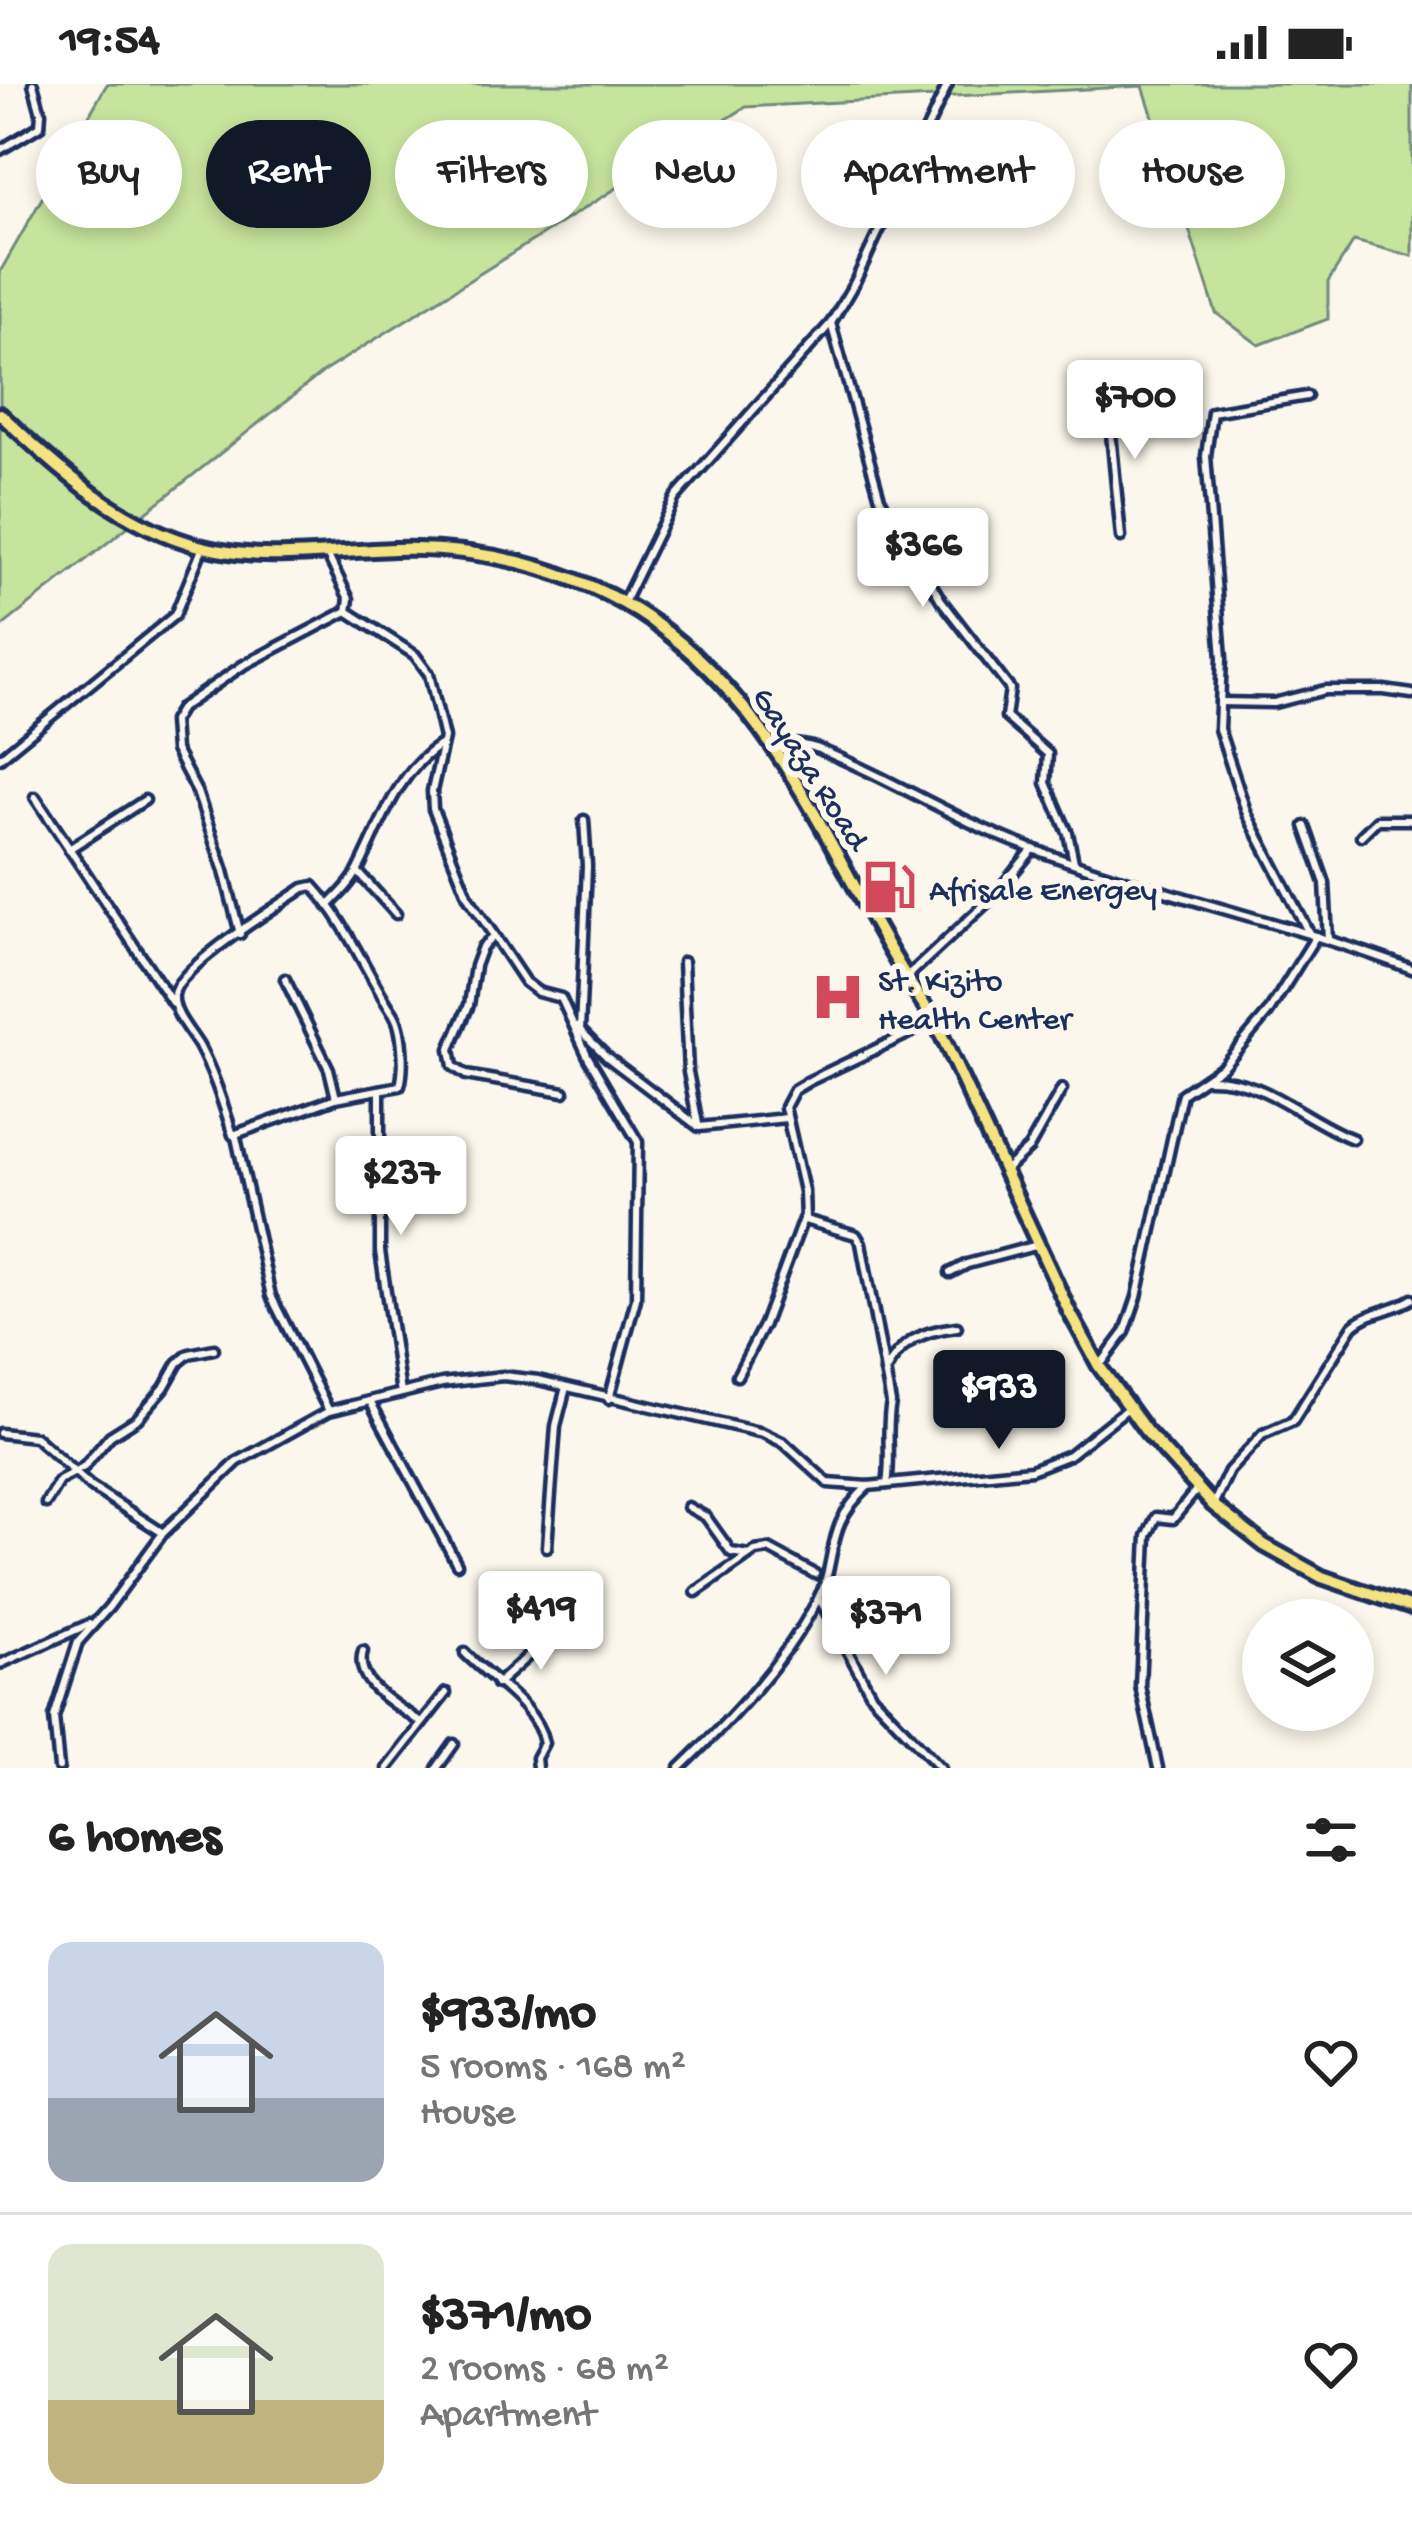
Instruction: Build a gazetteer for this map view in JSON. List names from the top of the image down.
{
  "streets": {
    "main road": ["Gayaza Road"]
  },
  "places": {
    "fuel station": ["Afrisale Energey"],
    "hospital": ["St. Kizito Health Center"]
  },
  "page": {
    "status": "19:54",
    "chip": [
      "Buy",
      "Rent",
      "Filters",
      "New",
      "Apartment",
      "House"
    ],
    "price": [
      "$700",
      "$366",
      "$237",
      "$933",
      "$419",
      "$371"
    ],
    "heading": "6 homes",
    "list": [
      {
        "name": "$933/mo",
        "note": "5 rooms · 168 m² · House"
      },
      {
        "name": "$371/mo",
        "note": "2 rooms · 68 m² · Apartment"
      }
    ]
  }
}
